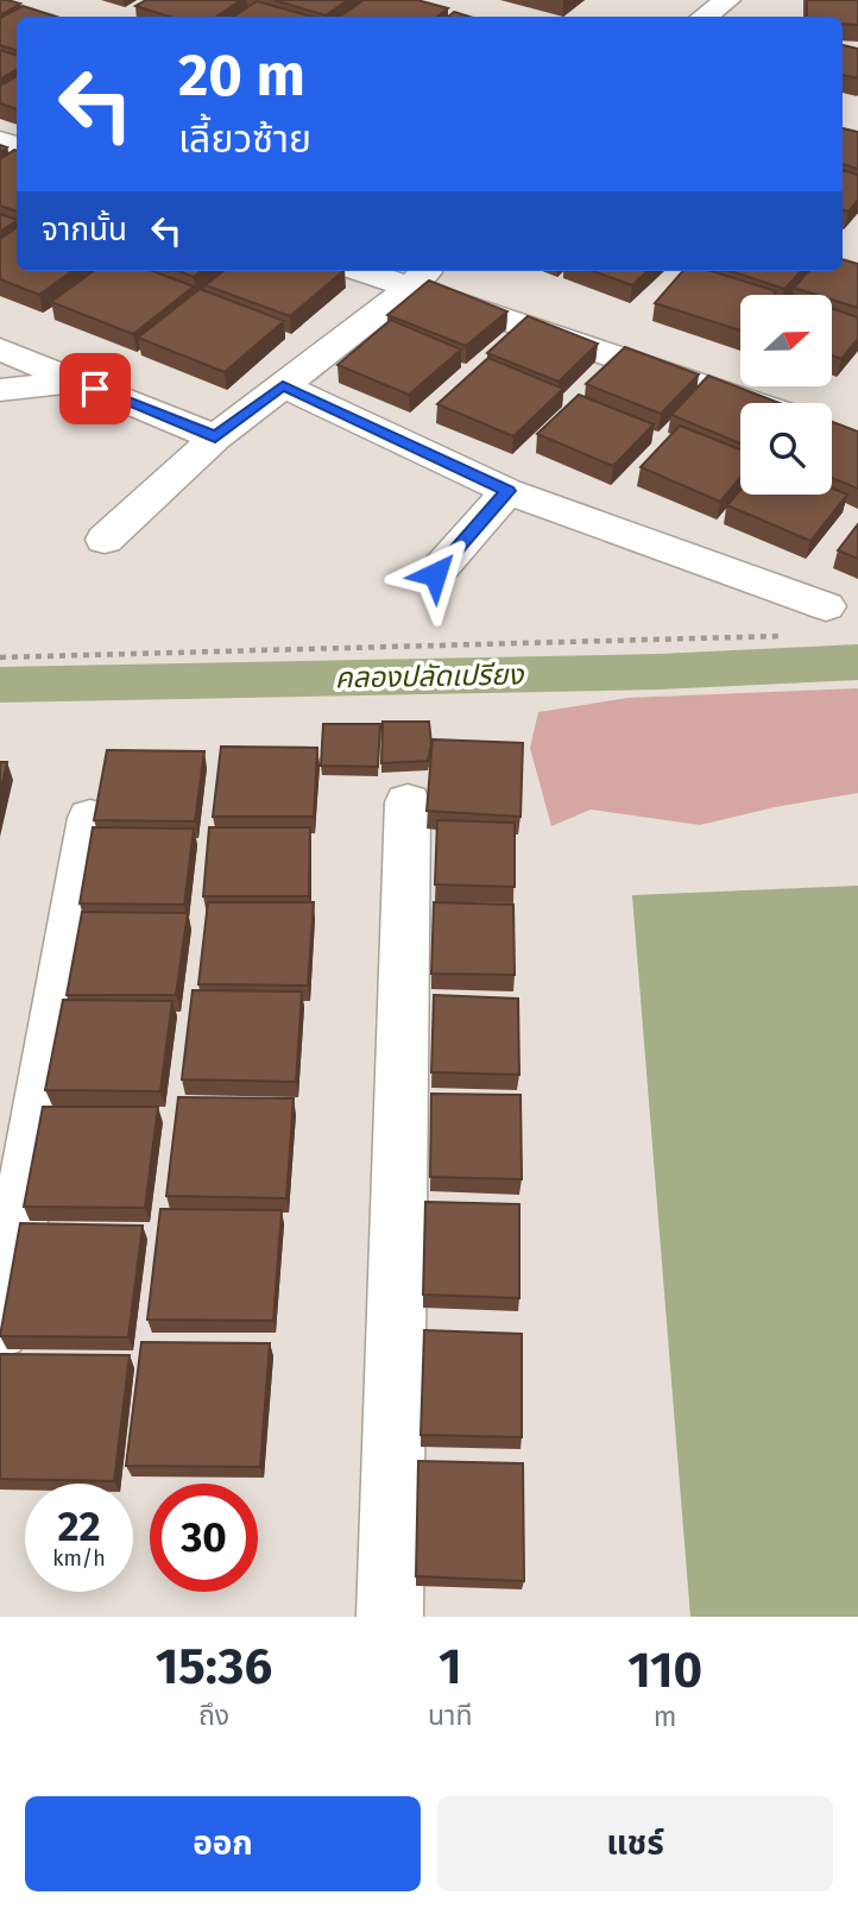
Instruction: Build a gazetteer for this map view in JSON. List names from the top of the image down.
{
  "water": ["คลองปลัดเปรียง"],
  "north": "right",
  "page": {
    "turn": ["20 m", "เลี้ยวซ้าย"],
    "then": "จากนั้น",
    "speed": "22 km/h",
    "limit": "30",
    "eta": [
      "15:36",
      "ถึง",
      "1",
      "นาที",
      "110",
      "m"
    ],
    "buttons": ["ออก", "แชร์"]
  }
}
